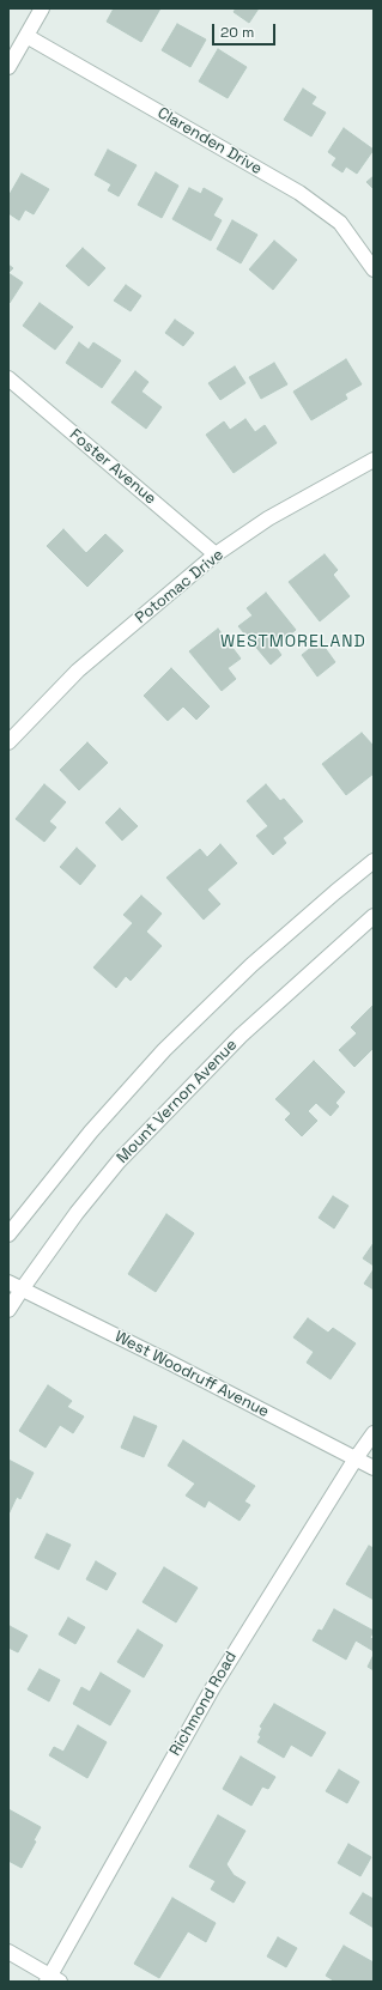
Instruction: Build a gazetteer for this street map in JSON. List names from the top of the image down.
{
  "streets": {
    "street": [
      "Clarenden Drive",
      "Foster Avenue",
      "Potomac Drive",
      "Mount Vernon Avenue",
      "West Woodruff Avenue",
      "Richmond Road"
    ]
  },
  "crossings": [
    ["Foster Avenue", "Potomac Drive"],
    ["Mount Vernon Avenue", "West Woodruff Avenue"],
    ["West Woodruff Avenue", "Richmond Road"]
  ],
  "districts": ["WESTMORELAND"],
  "scale_bar": "20 m"
}
